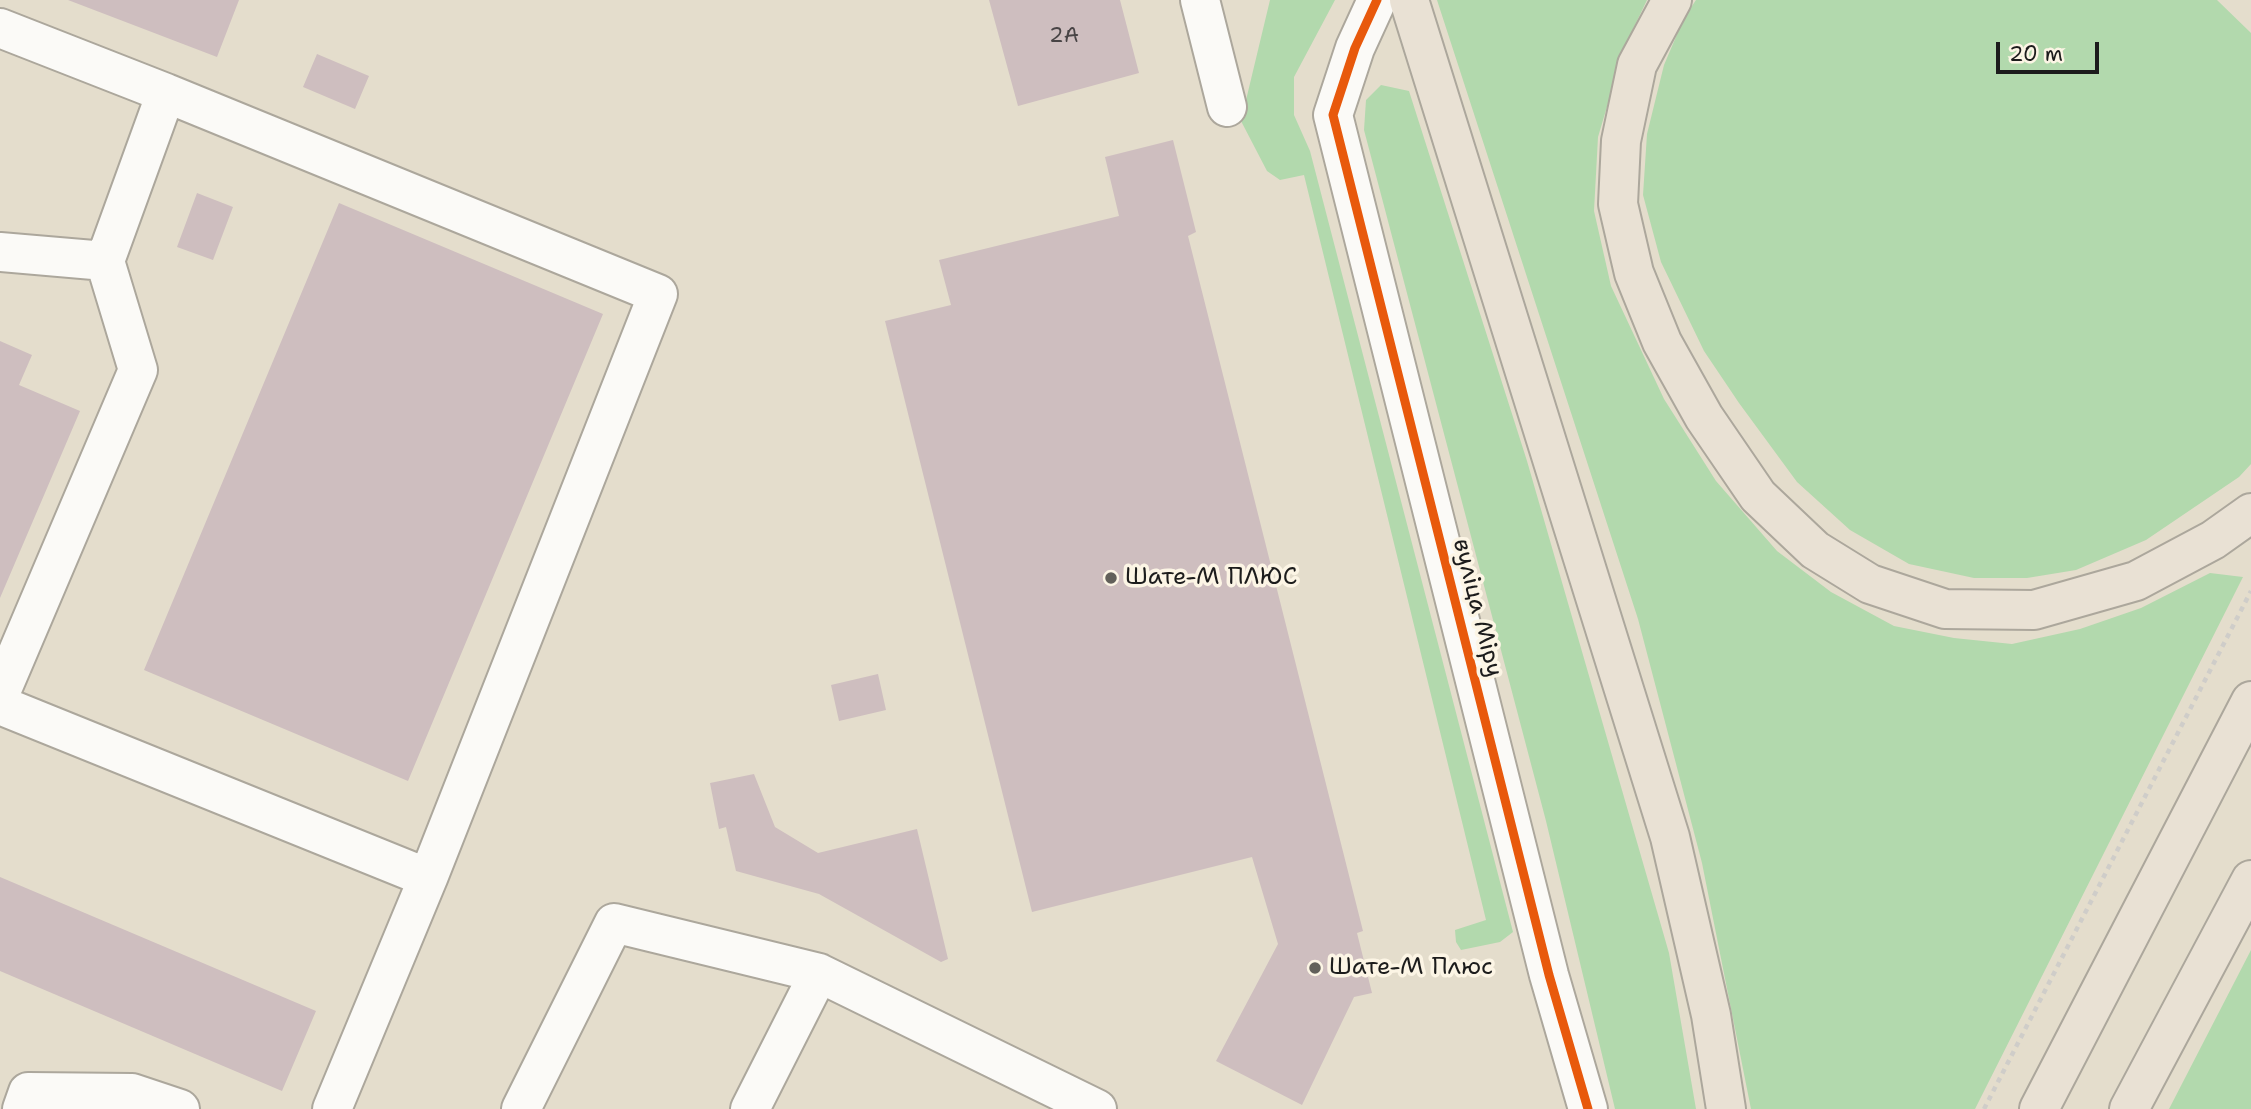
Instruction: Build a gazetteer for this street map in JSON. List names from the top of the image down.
{
  "streets": {
    "street": ["вуліца Міру"]
  },
  "places": ["Шате-М ПЛЮС", "Шате-М Плюс"],
  "house_numbers": ["2А"],
  "scale_bar": "20 m"
}
